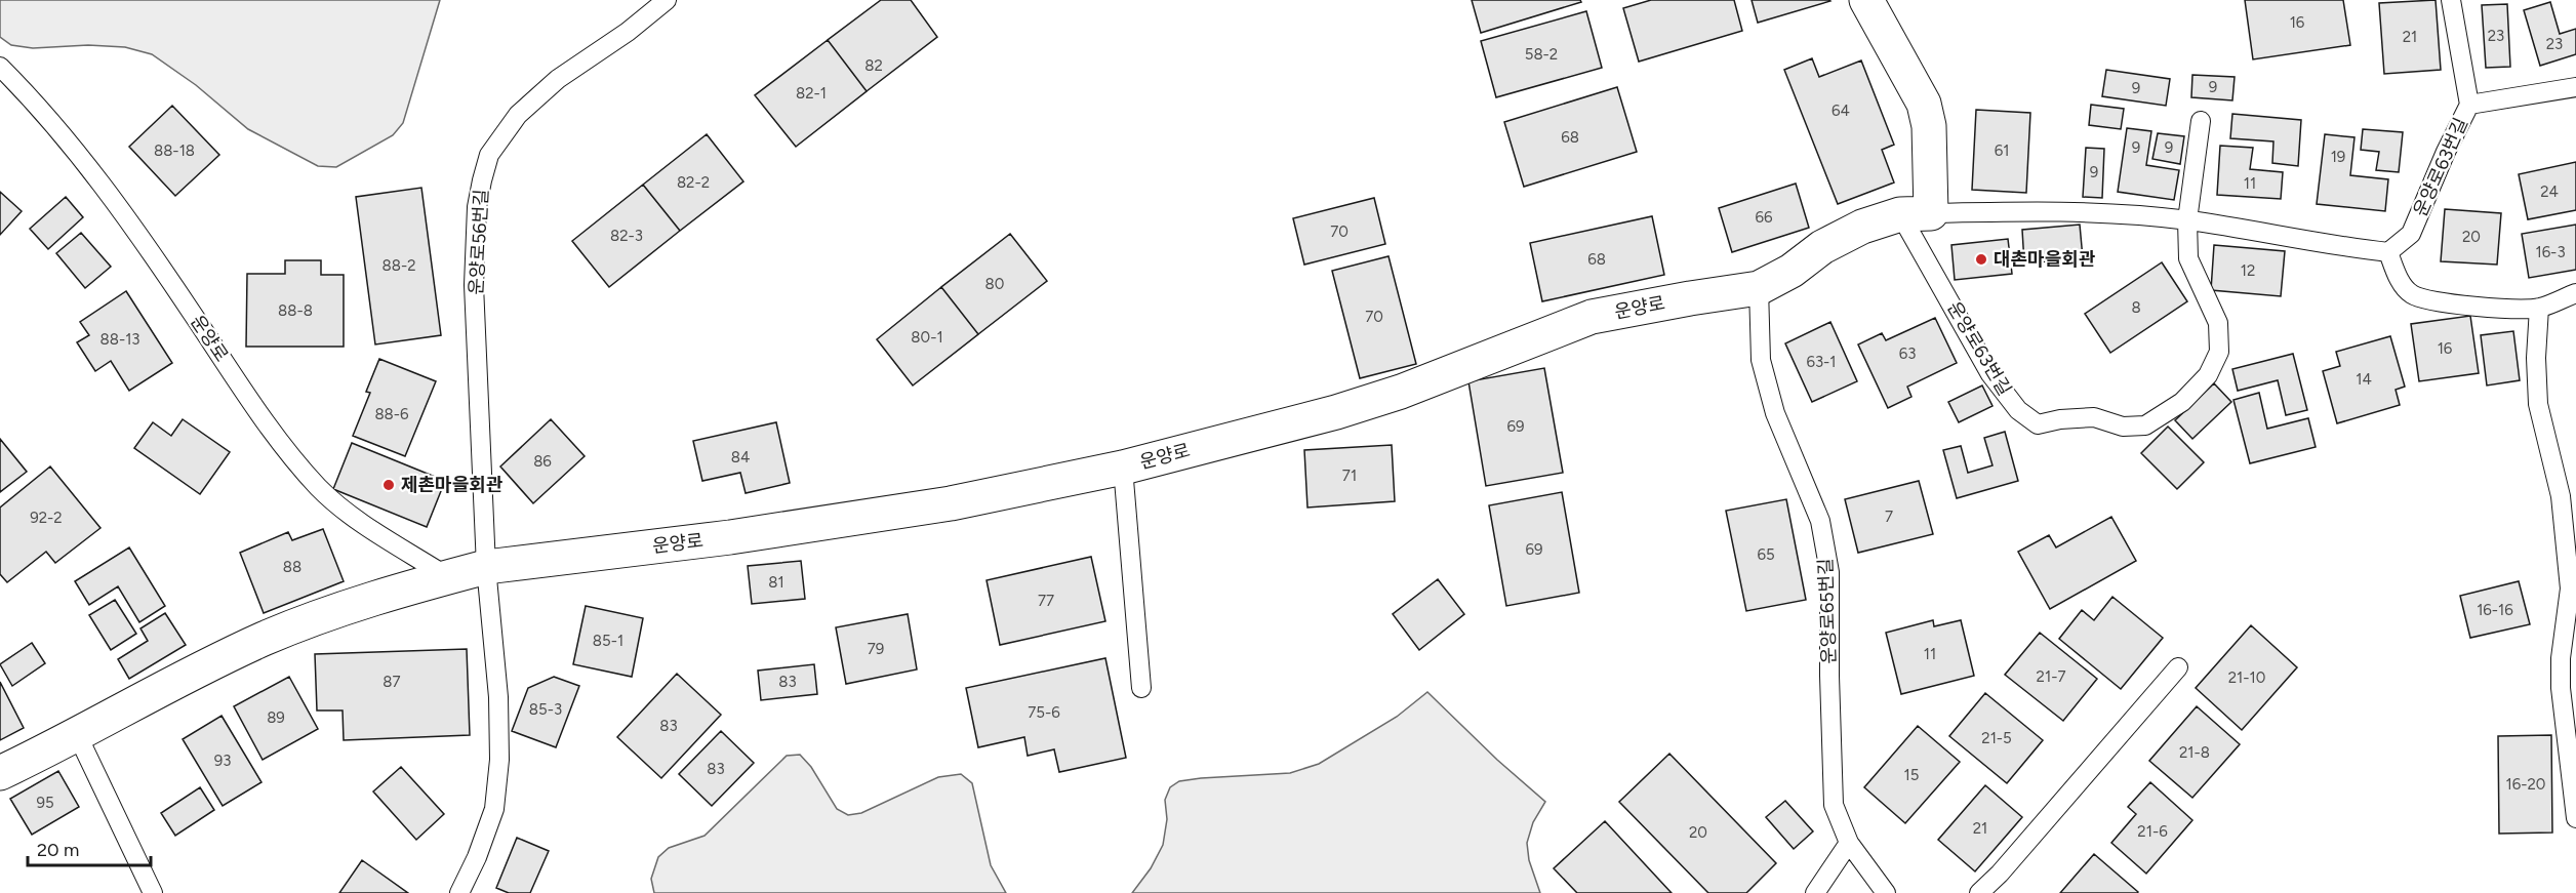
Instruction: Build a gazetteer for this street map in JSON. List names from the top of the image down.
{
  "streets": {
    "street": ["운양로"],
    "lane": ["운양로63번길", "운양로56번길", "운양로65번길"]
  },
  "crossings": [
    ["운양로63번길", "운양로"],
    ["운양로56번길", "운양로"],
    ["운양로", "운양로65번길"]
  ],
  "places": ["대촌마을회관", "제촌마을회관"],
  "house_numbers": [
    "16",
    "23",
    "21",
    "23",
    "58-2",
    "82",
    "9",
    "9",
    "82-1",
    "64",
    "68",
    "9",
    "9",
    "88-18",
    "61",
    "19",
    "9",
    "82-2",
    "11",
    "24",
    "66",
    "70",
    "82-3",
    "20",
    "16-3",
    "68",
    "88-2",
    "12",
    "80",
    "8",
    "88-8",
    "70",
    "80-1",
    "88-13",
    "16",
    "63",
    "63-1",
    "14",
    "88-6",
    "69",
    "84",
    "86",
    "71",
    "7",
    "92-2",
    "69",
    "65",
    "88",
    "81",
    "77",
    "16-16",
    "85-1",
    "79",
    "11",
    "21-7",
    "21-10",
    "87",
    "83",
    "85-3",
    "75-6",
    "89",
    "83",
    "21-5",
    "21-8",
    "93",
    "83",
    "15",
    "16-20",
    "95",
    "21",
    "21-6",
    "20"
  ],
  "scale_bar": "20 m"
}
